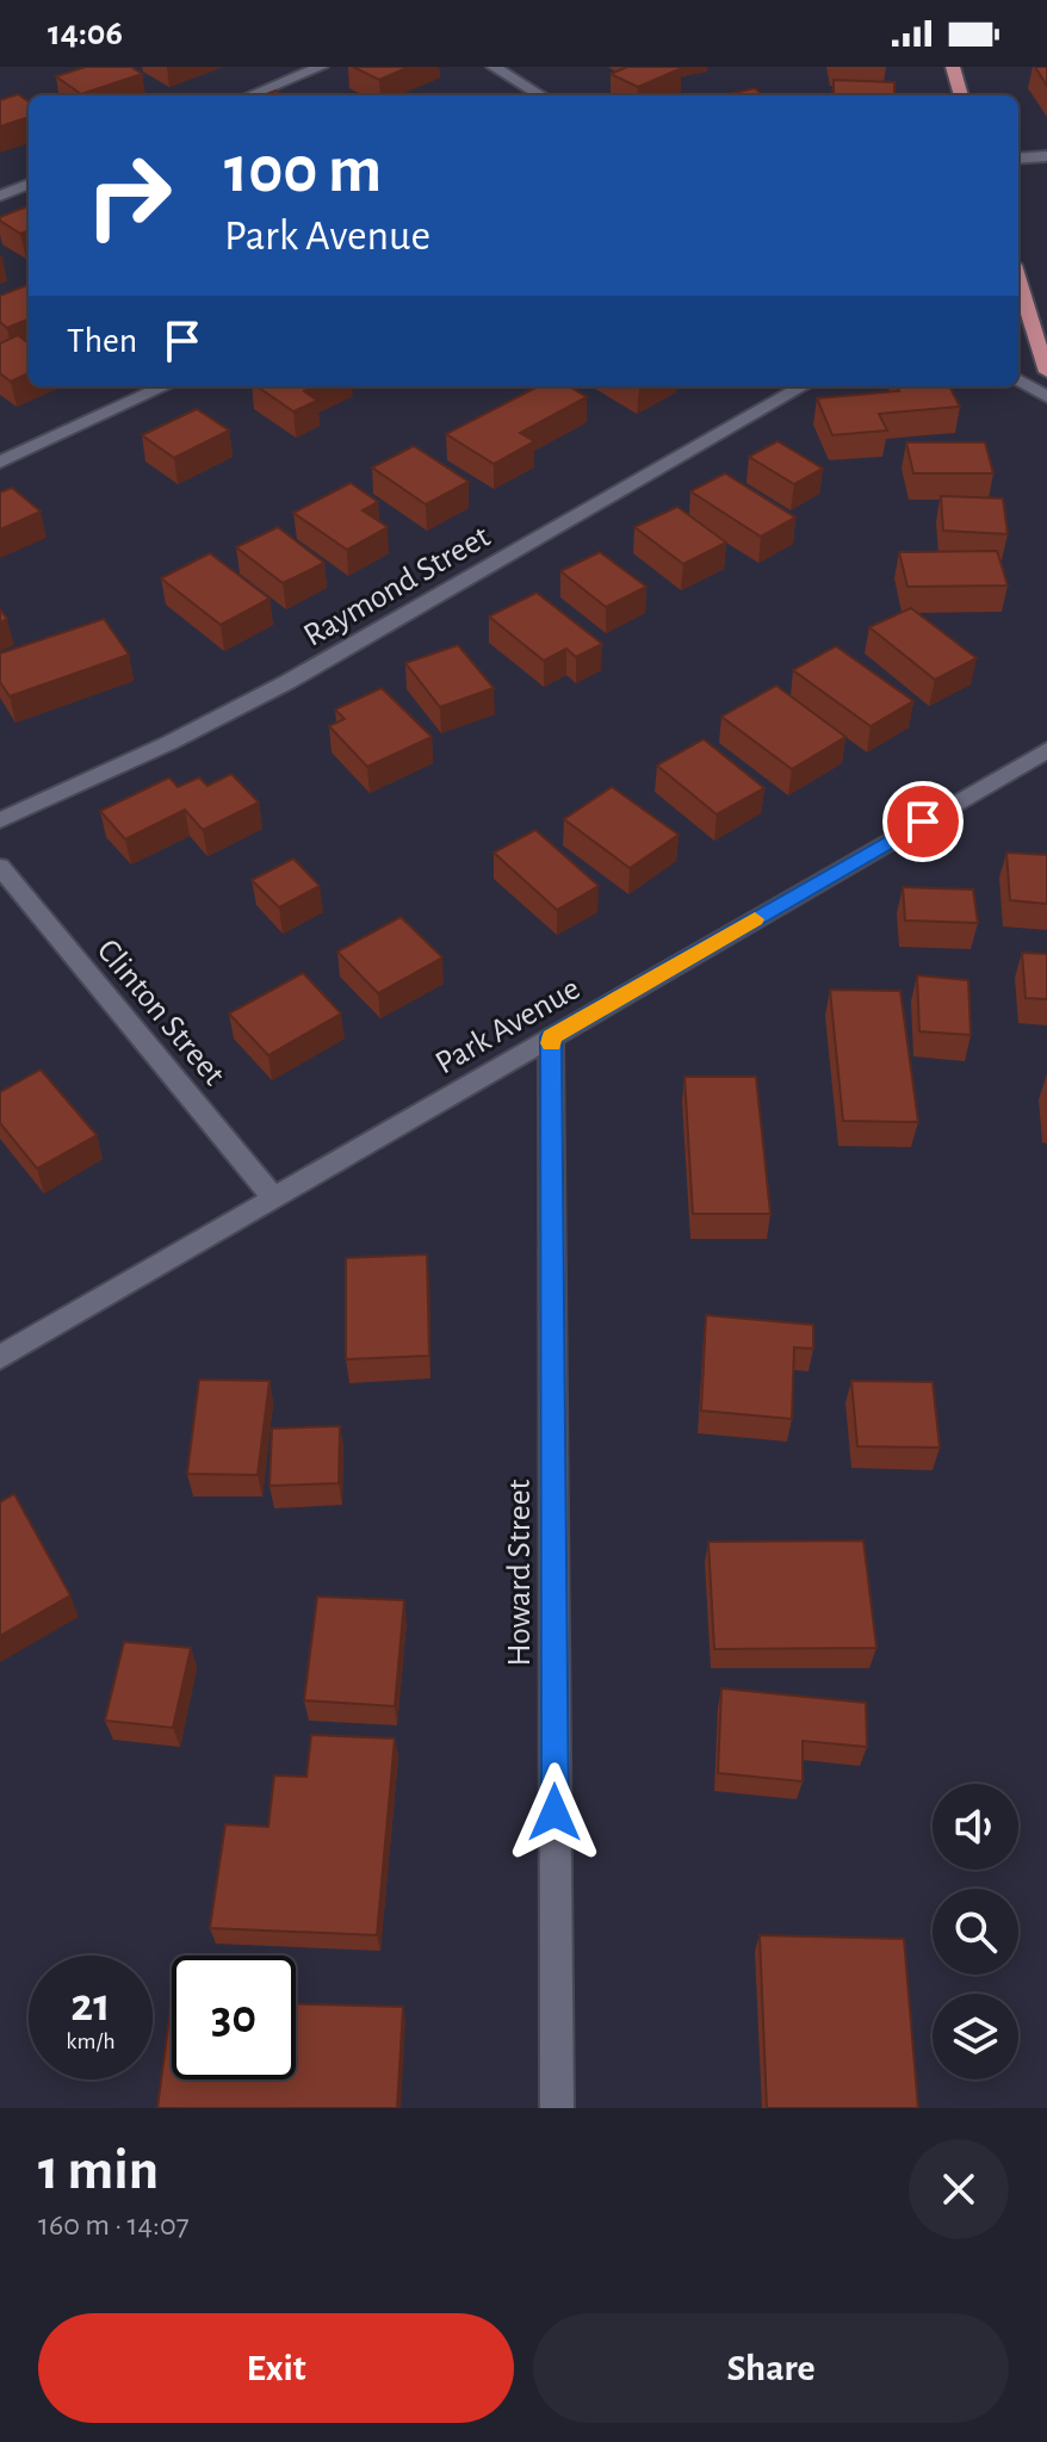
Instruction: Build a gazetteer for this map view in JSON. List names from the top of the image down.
{
  "streets": {
    "street": [
      "Raymond Street",
      "Clinton Street",
      "Park Avenue",
      "Howard Street"
    ]
  },
  "crossings": [
    ["Clinton Street", "Park Avenue"],
    ["Park Avenue", "Howard Street"]
  ],
  "page": {
    "status": "14:06",
    "turn": ["100 m", "Park Avenue"],
    "then": "Then",
    "speed": "21 km/h",
    "limit": "30",
    "heading": ["1 min", "160 m · 14:07"],
    "buttons": ["Exit", "Share"]
  }
}
